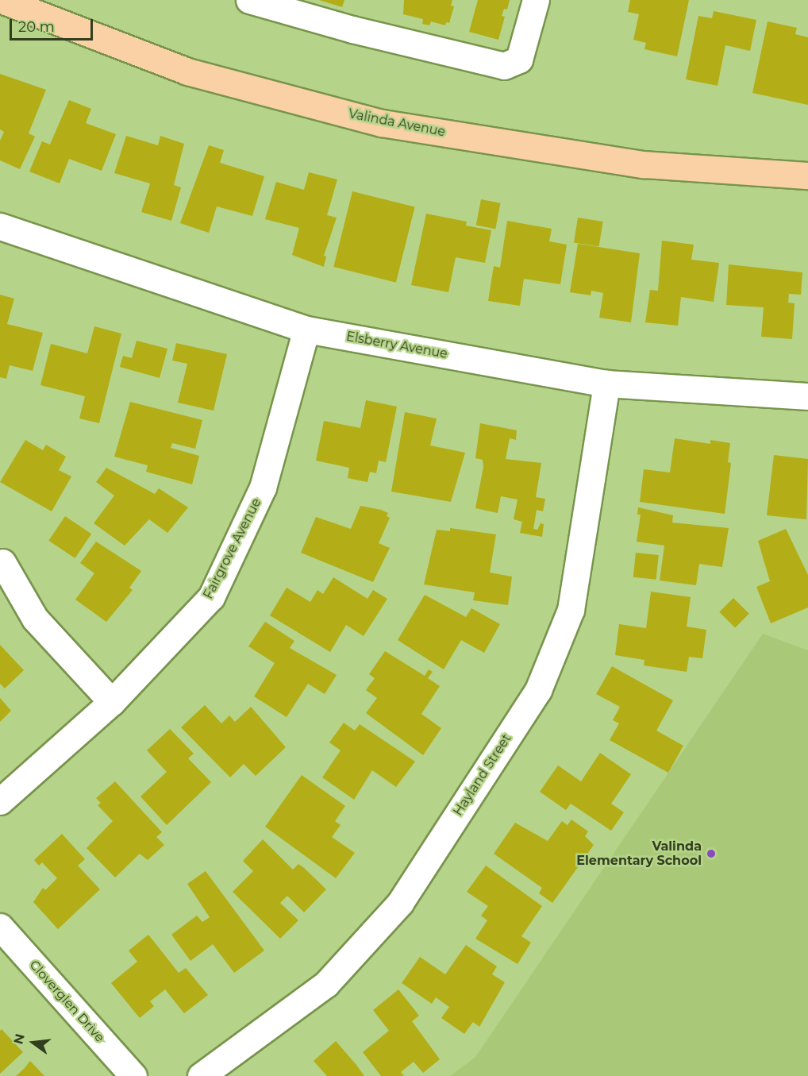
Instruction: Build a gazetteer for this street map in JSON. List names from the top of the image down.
{
  "streets": {
    "main road": ["Valinda Avenue"],
    "street": [
      "Elsberry Avenue",
      "Fairgrove Avenue",
      "Hayland Street",
      "Cloverglen Drive"
    ]
  },
  "crossings": [
    ["Elsberry Avenue", "Fairgrove Avenue"],
    ["Elsberry Avenue", "Hayland Street"]
  ],
  "places": ["Valinda Elementary School"],
  "scale_bar": "20 m",
  "north": "left"
}
